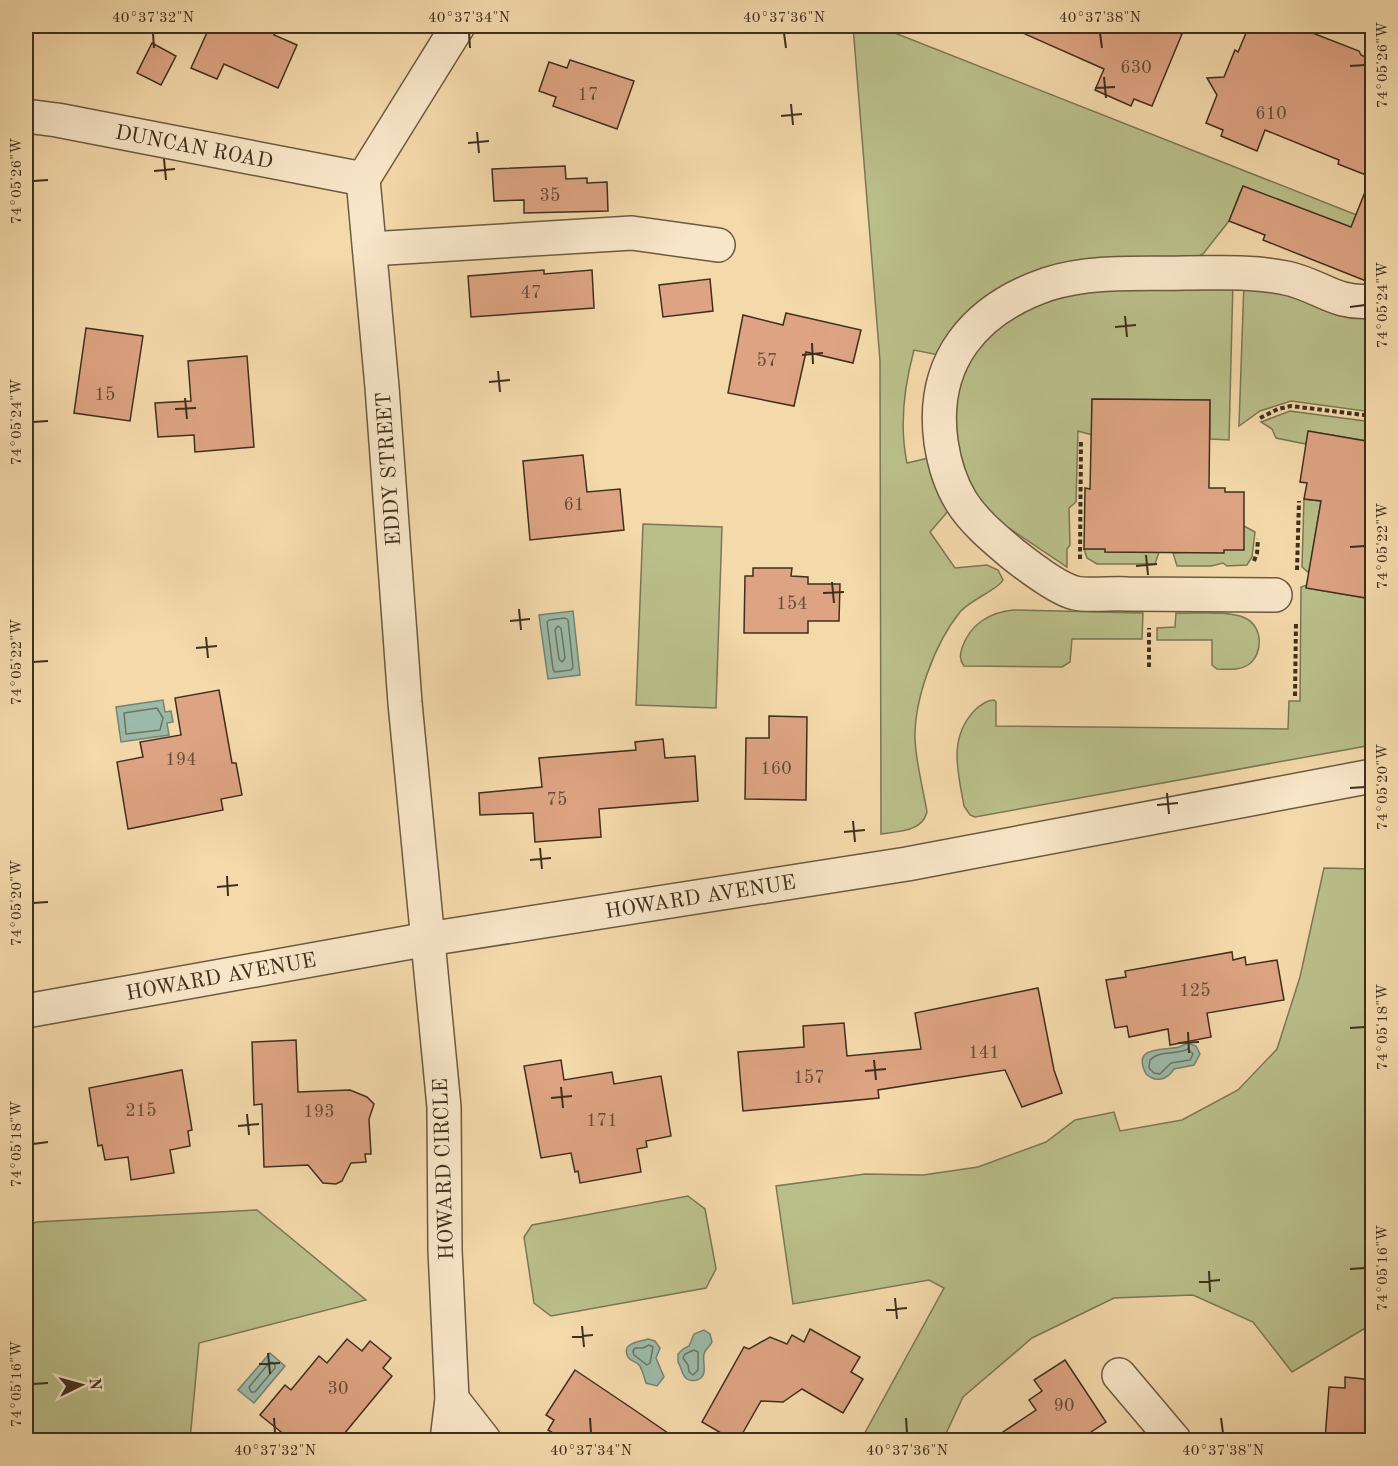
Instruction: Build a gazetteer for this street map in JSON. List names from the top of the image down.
{
  "streets": {
    "street": [
      "DUNCAN ROAD",
      "EDDY STREET",
      "HOWARD AVENUE",
      "HOWARD CIRCLE"
    ]
  },
  "crossings": [
    ["DUNCAN ROAD", "EDDY STREET"],
    ["EDDY STREET", "HOWARD AVENUE"],
    ["EDDY STREET", "HOWARD CIRCLE"],
    ["HOWARD AVENUE", "HOWARD CIRCLE"]
  ],
  "house_numbers": [
    "630",
    "17",
    "610",
    "35",
    "47",
    "57",
    "15",
    "61",
    "154",
    "194",
    "160",
    "75",
    "125",
    "141",
    "157",
    "215",
    "193",
    "171",
    "30",
    "90"
  ],
  "north": "right",
  "coordinates": [
    "40°37'32\"N",
    "40°37'34\"N",
    "40°37'36\"N",
    "40°37'38\"N",
    "74°05'26\"W",
    "74°05'24\"W",
    "74°05'22\"W",
    "74°05'20\"W",
    "74°05'18\"W",
    "74°05'16\"W"
  ]
}
